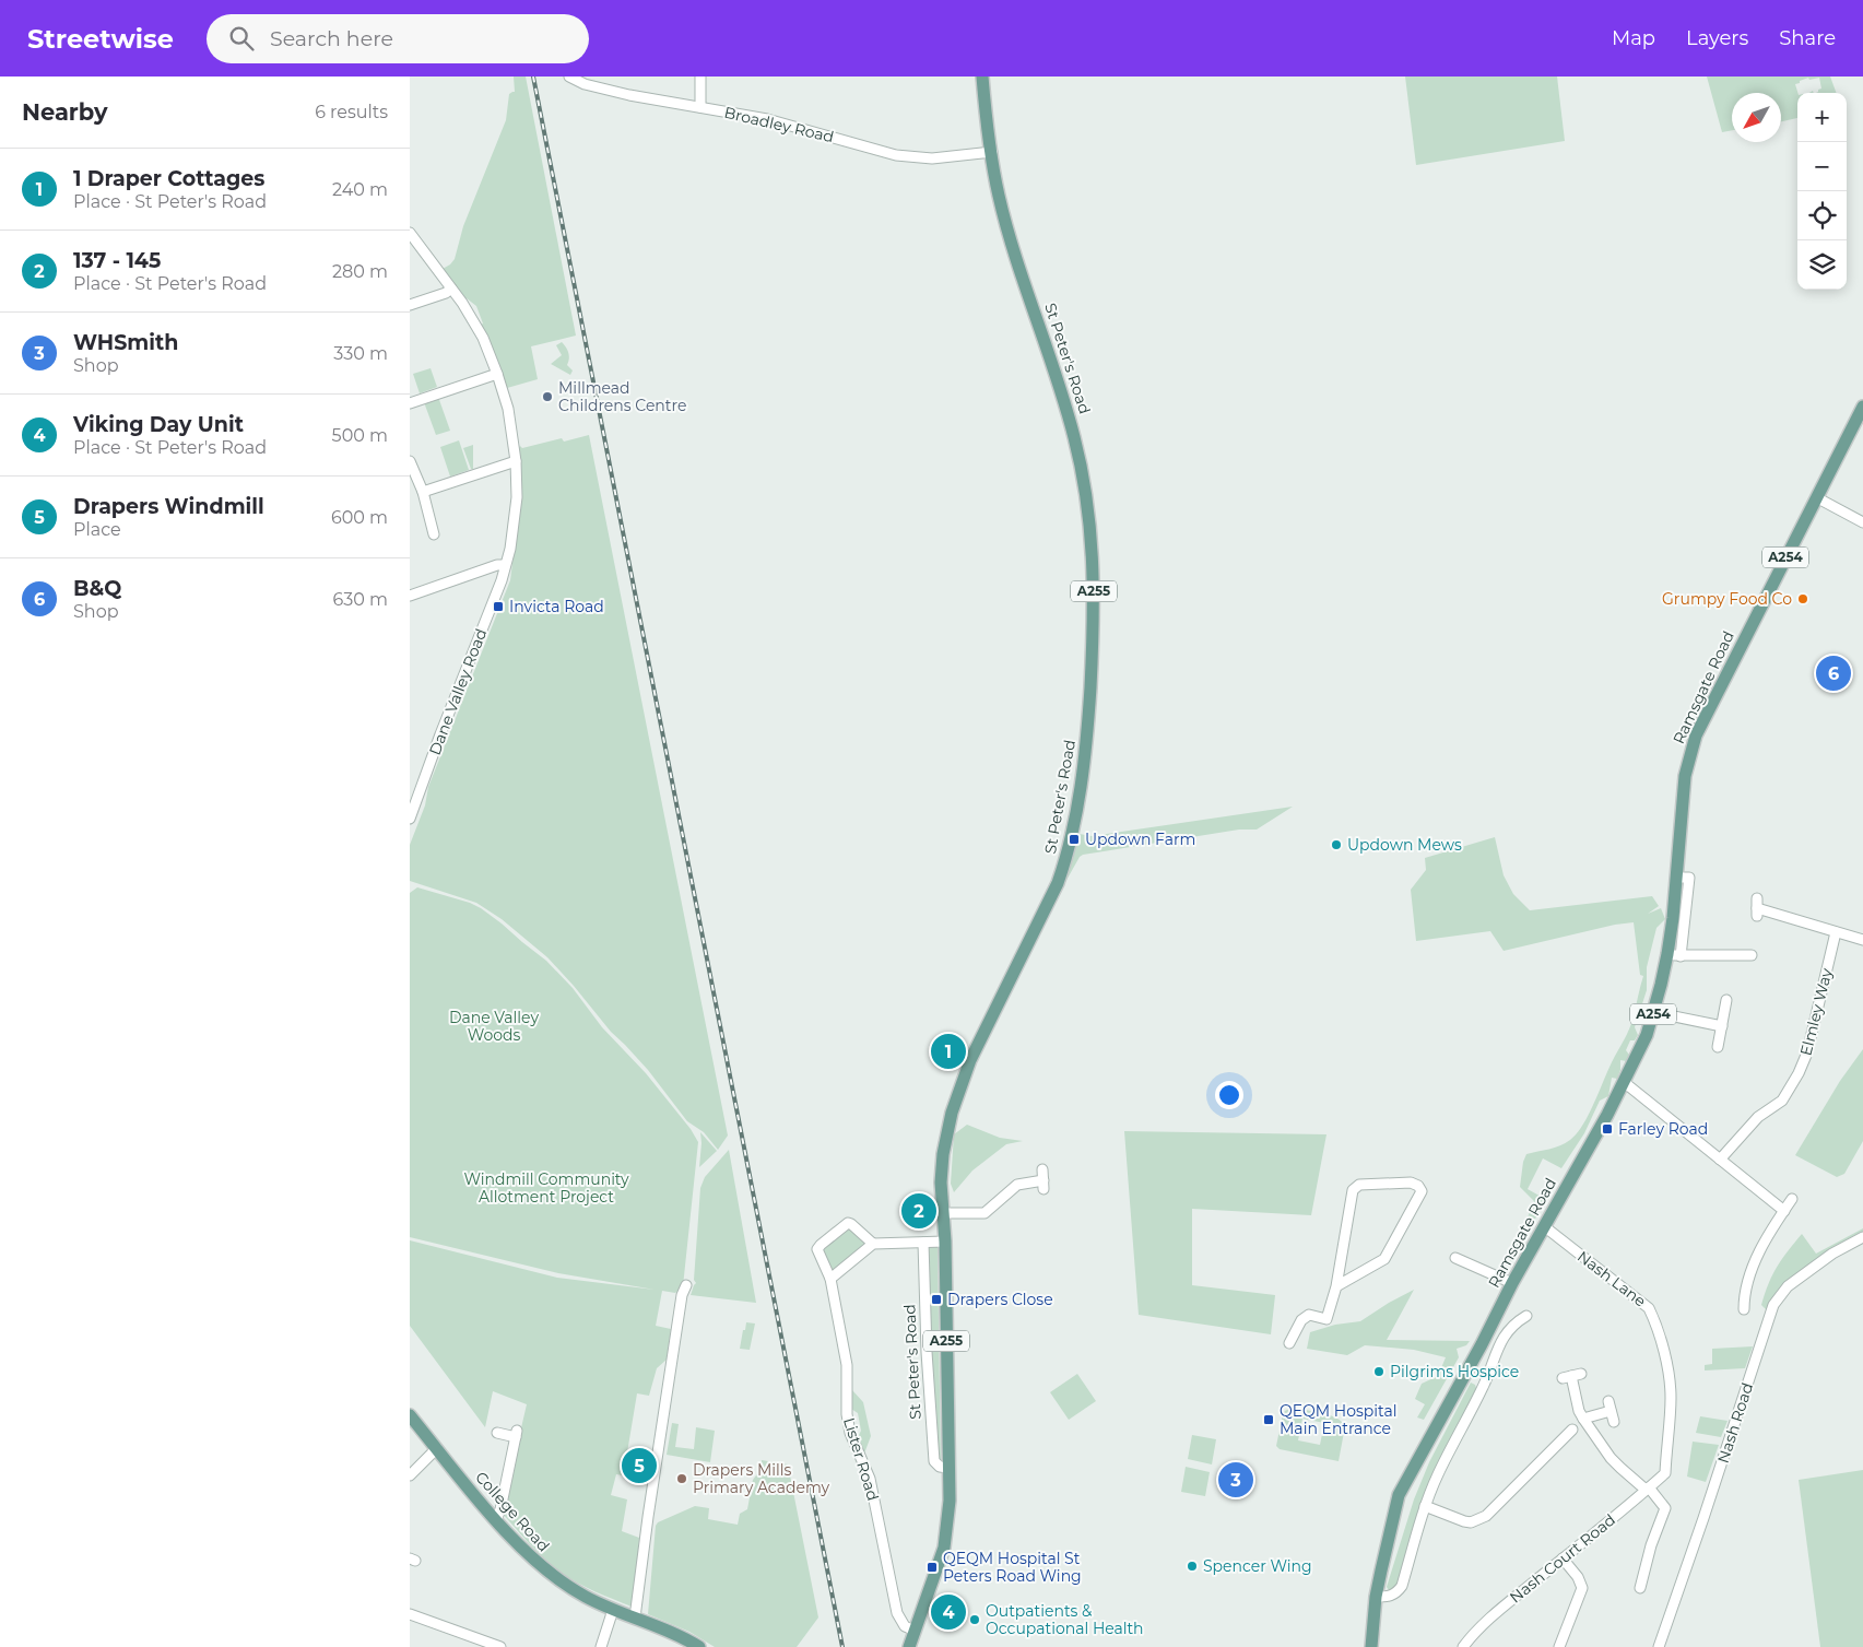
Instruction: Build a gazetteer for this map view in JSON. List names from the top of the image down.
{
  "streets": {
    "main road": [
      "St Peter's Road",
      "A254",
      "A255",
      "Ramsgate Road",
      "College Road"
    ],
    "street": [
      "Broadley Road",
      "Dane Valley Road",
      "Elmley Way",
      "Nash Lane",
      "Nash Road",
      "Lister Road",
      "Nash Court Road"
    ]
  },
  "crossings": [
    ["Broadley Road", "St Peter's Road"],
    ["Broadley Road", "A255"],
    ["St Peter's Road", "A255"],
    ["St Peter's Road", "Lister Road"],
    ["Ramsgate Road", "Nash Lane"],
    ["Nash Lane", "Nash Court Road"]
  ],
  "parks": ["Dane Valley Woods", "Windmill Community Allotment Project"],
  "places": {
    "other": [
      "Millmead Childrens Centre",
      "Grumpy Food Co",
      "Updown Mews",
      "Pilgrims Hospice",
      "Drapers Mills Primary Academy",
      "Spencer Wing",
      "Outpatients & Occupational Health"
    ],
    "transit": [
      "Invicta Road",
      "Updown Farm",
      "Farley Road",
      "Drapers Close",
      "QEQM Hospital Main Entrance",
      "QEQM Hospital St Peters Road Wing"
    ]
  },
  "north": "bottom left",
  "page": {
    "header": "Streetwise",
    "search": "Search here",
    "nav": ["Map", "Layers", "Share"],
    "heading": ["Nearby", "6 results"],
    "map_buttons": ["+", "−"],
    "list": [
      {
        "mark": "1",
        "name": "1 Draper Cottages",
        "note": "Place · St Peter's Road",
        "value": "240 m"
      },
      {
        "mark": "2",
        "name": "137 - 145",
        "note": "Place · St Peter's Road",
        "value": "280 m"
      },
      {
        "mark": "3",
        "name": "WHSmith",
        "note": "Shop",
        "value": "330 m"
      },
      {
        "mark": "4",
        "name": "Viking Day Unit",
        "note": "Place · St Peter's Road",
        "value": "500 m"
      },
      {
        "mark": "5",
        "name": "Drapers Windmill",
        "note": "Place",
        "value": "600 m"
      },
      {
        "mark": "6",
        "name": "B&Q",
        "note": "Shop",
        "value": "630 m"
      }
    ],
    "pins": [
      "6",
      "1",
      "2",
      "5",
      "3",
      "4"
    ]
  }
}
